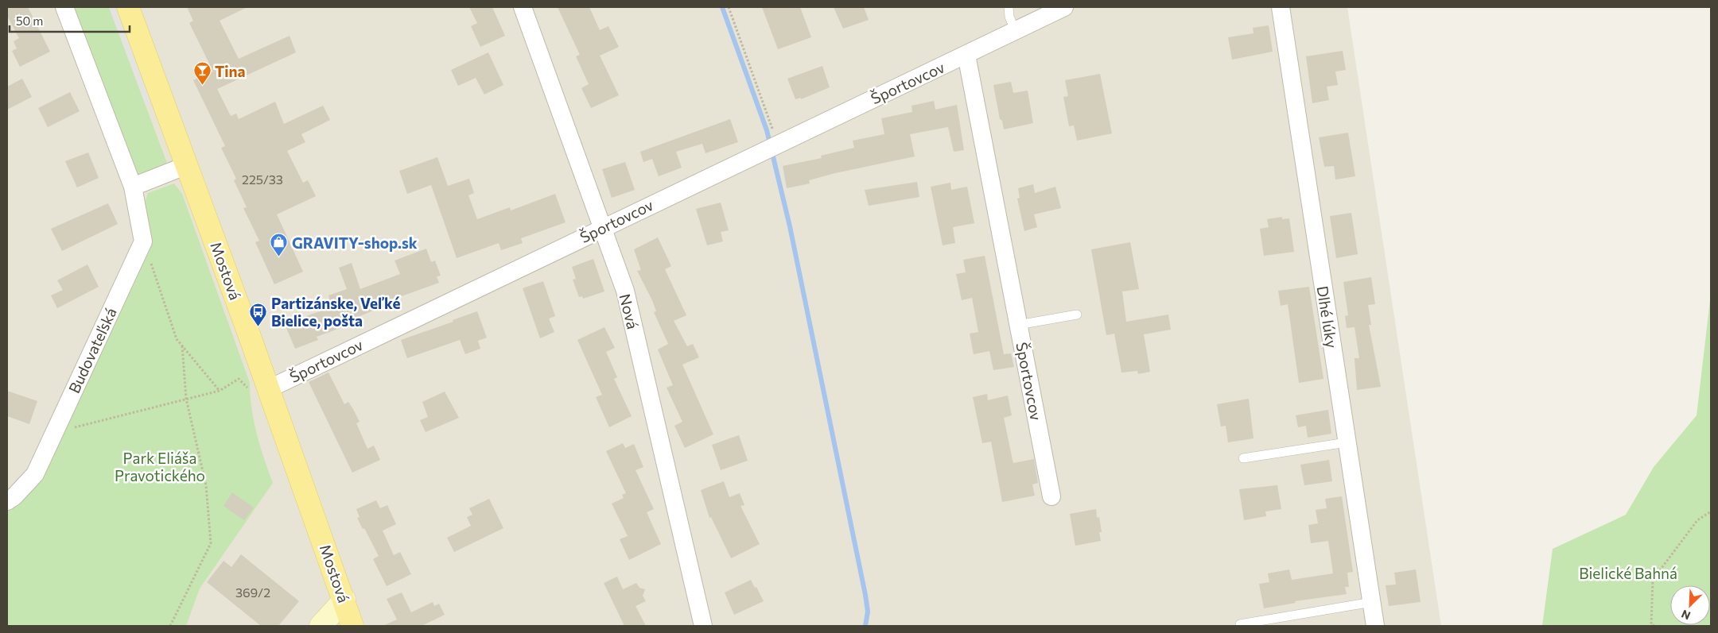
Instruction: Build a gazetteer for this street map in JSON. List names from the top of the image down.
{
  "streets": {
    "main road": ["Mostová"],
    "street": [
      "Športovcov",
      "Nová",
      "Dlhé lúky",
      "Budovateľská"
    ]
  },
  "crossings": [
    ["Športovcov", "Mostová"],
    ["Športovcov", "Nová"]
  ],
  "parks": ["Park Eliáša Pravotického", "Bielické Bahná"],
  "places": {
    "bar": ["Tina"],
    "shop": ["GRAVITY-shop.sk"],
    "bus stop": ["Partizánske, Veľké Bielice, pošta"]
  },
  "house_numbers": ["225/33", "369/2"],
  "scale_bar": "50 m",
  "north": "bottom left"
}
